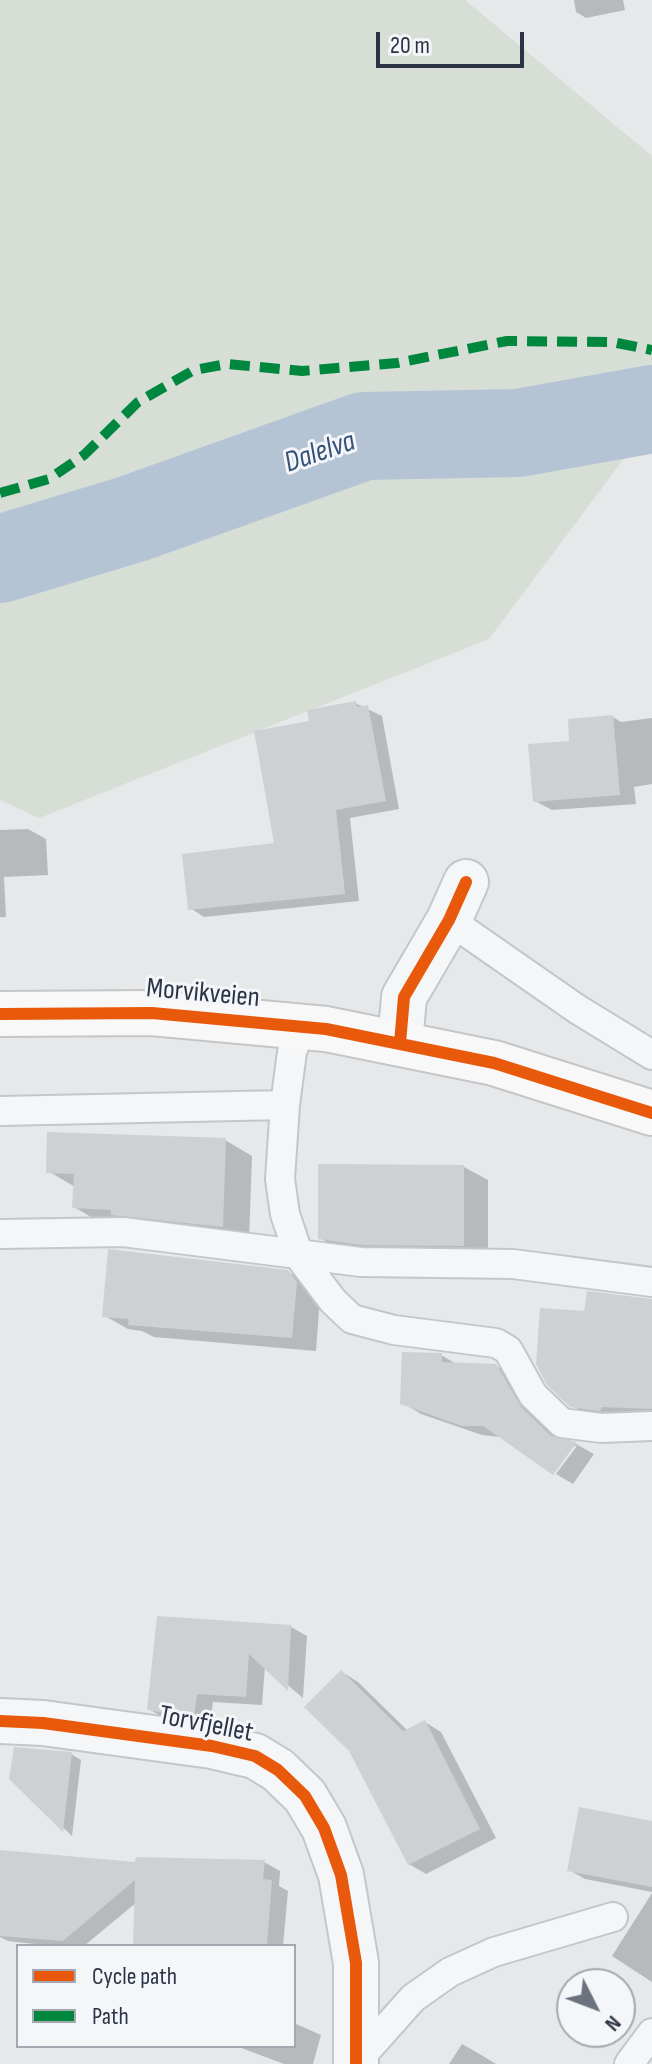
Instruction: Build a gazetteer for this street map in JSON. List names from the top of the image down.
{
  "streets": {
    "main road": ["Morvikveien"],
    "street": ["Torvfjellet"]
  },
  "water": ["Dalelva"],
  "legend": ["Cycle path", "Path"],
  "scale_bar": "20 m",
  "north": "bottom right"
}
